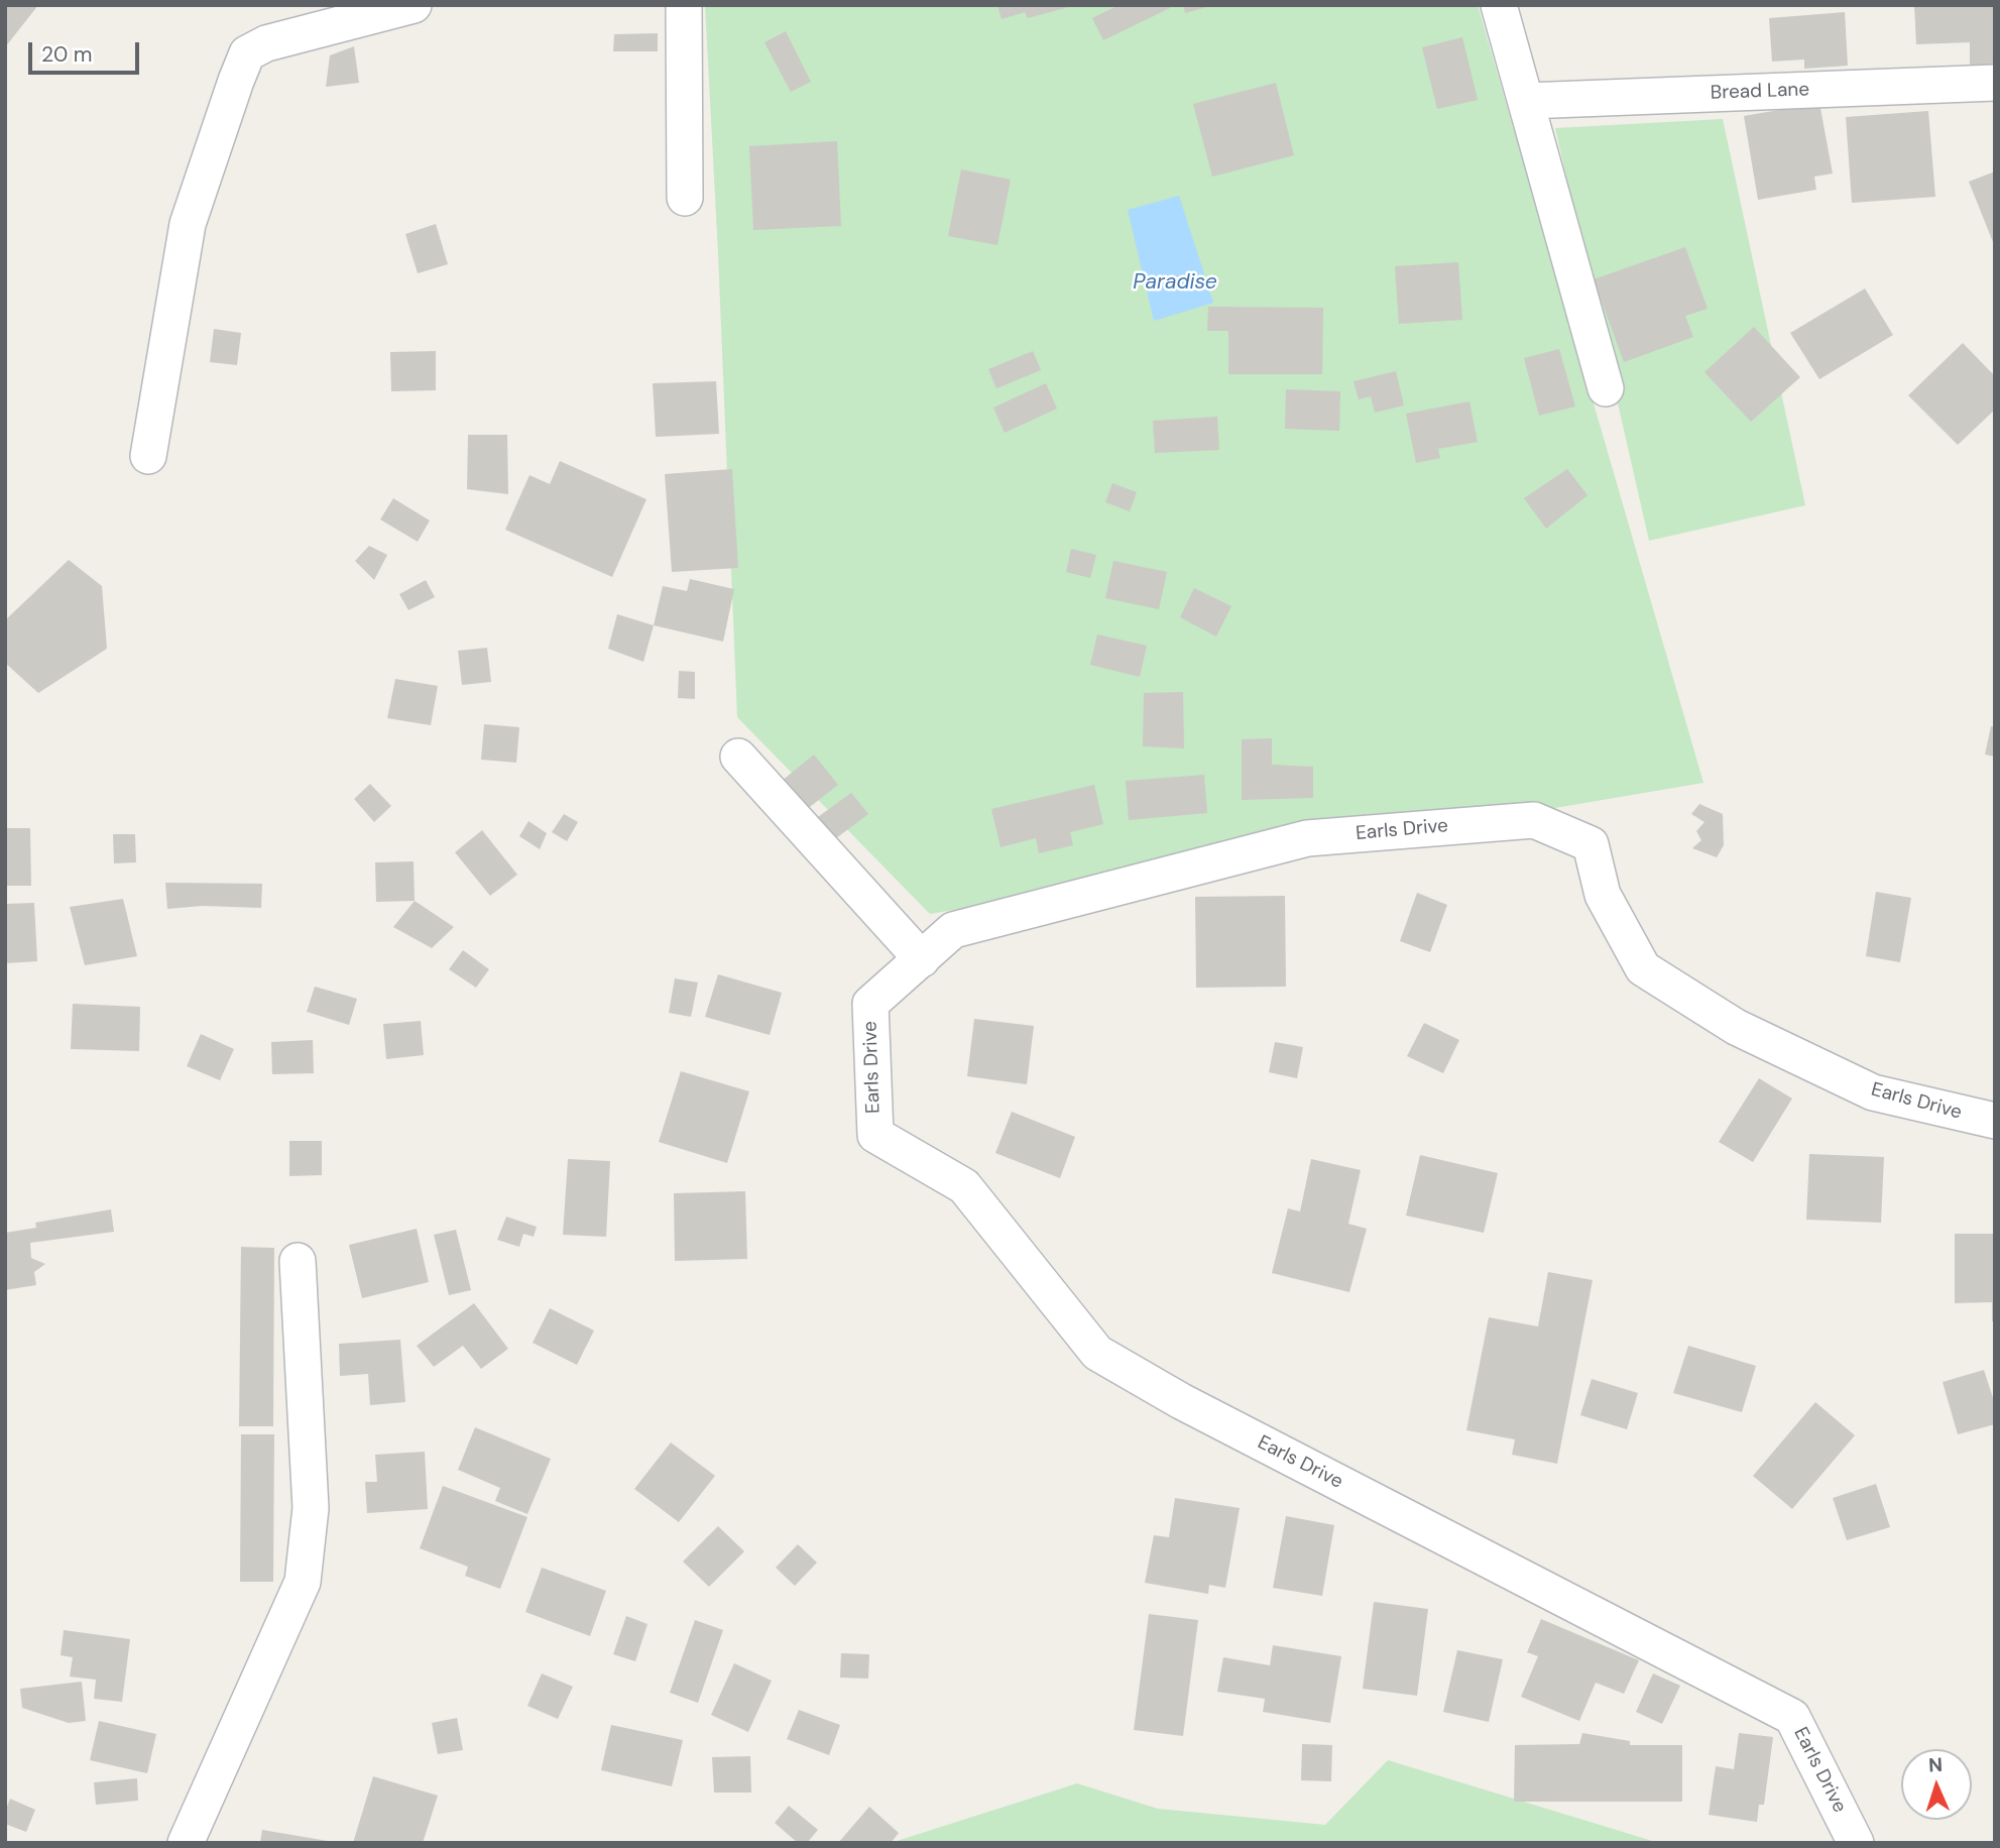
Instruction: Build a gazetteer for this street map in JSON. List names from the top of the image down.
{
  "streets": {
    "street": ["Bread Lane", "Earls Drive"]
  },
  "water": ["Paradise"],
  "scale_bar": "20 m",
  "north": "top"
}
